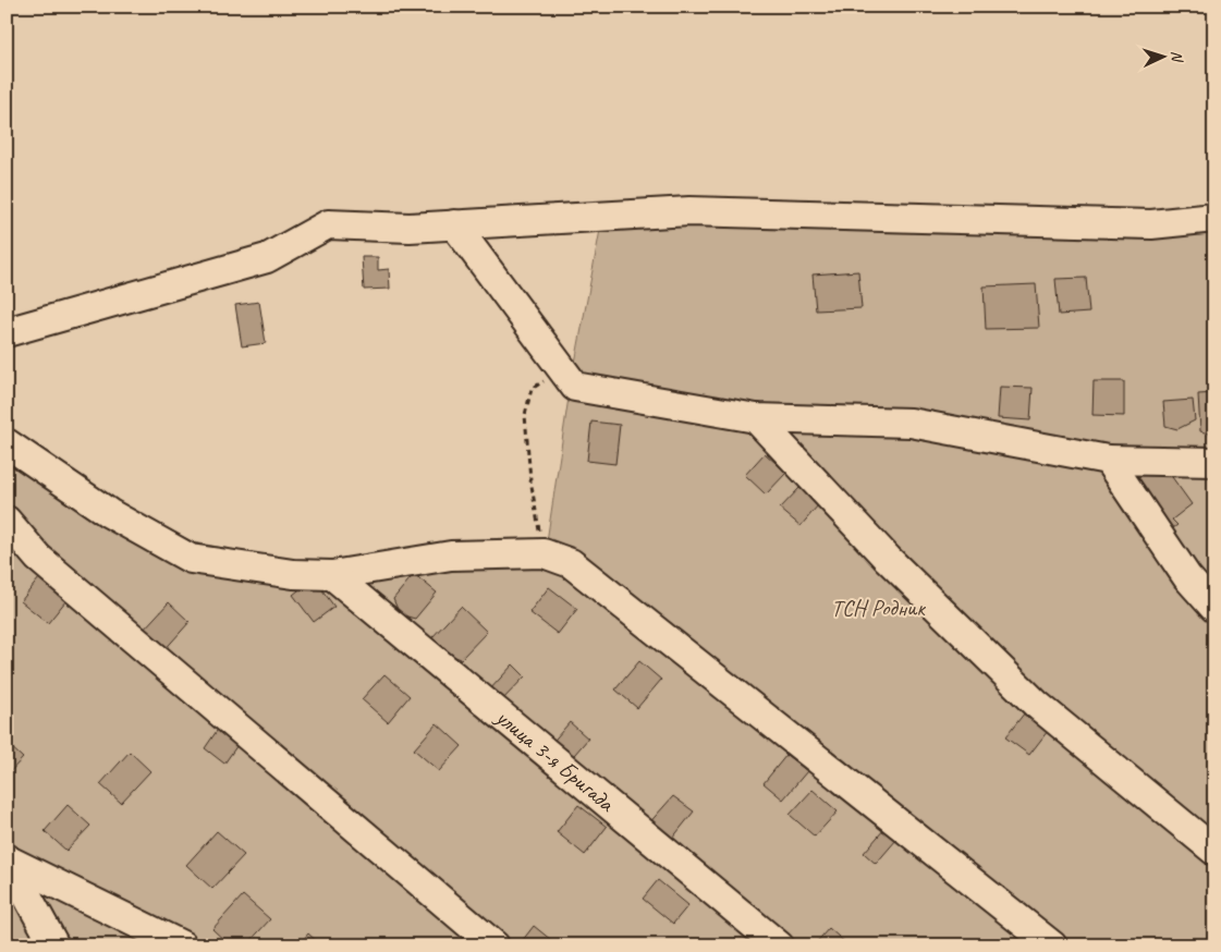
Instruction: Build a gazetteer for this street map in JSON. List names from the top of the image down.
{
  "streets": {
    "street": ["улица 3-я Бригада"]
  },
  "parks": ["ТСН Родник"],
  "north": "right"
}
